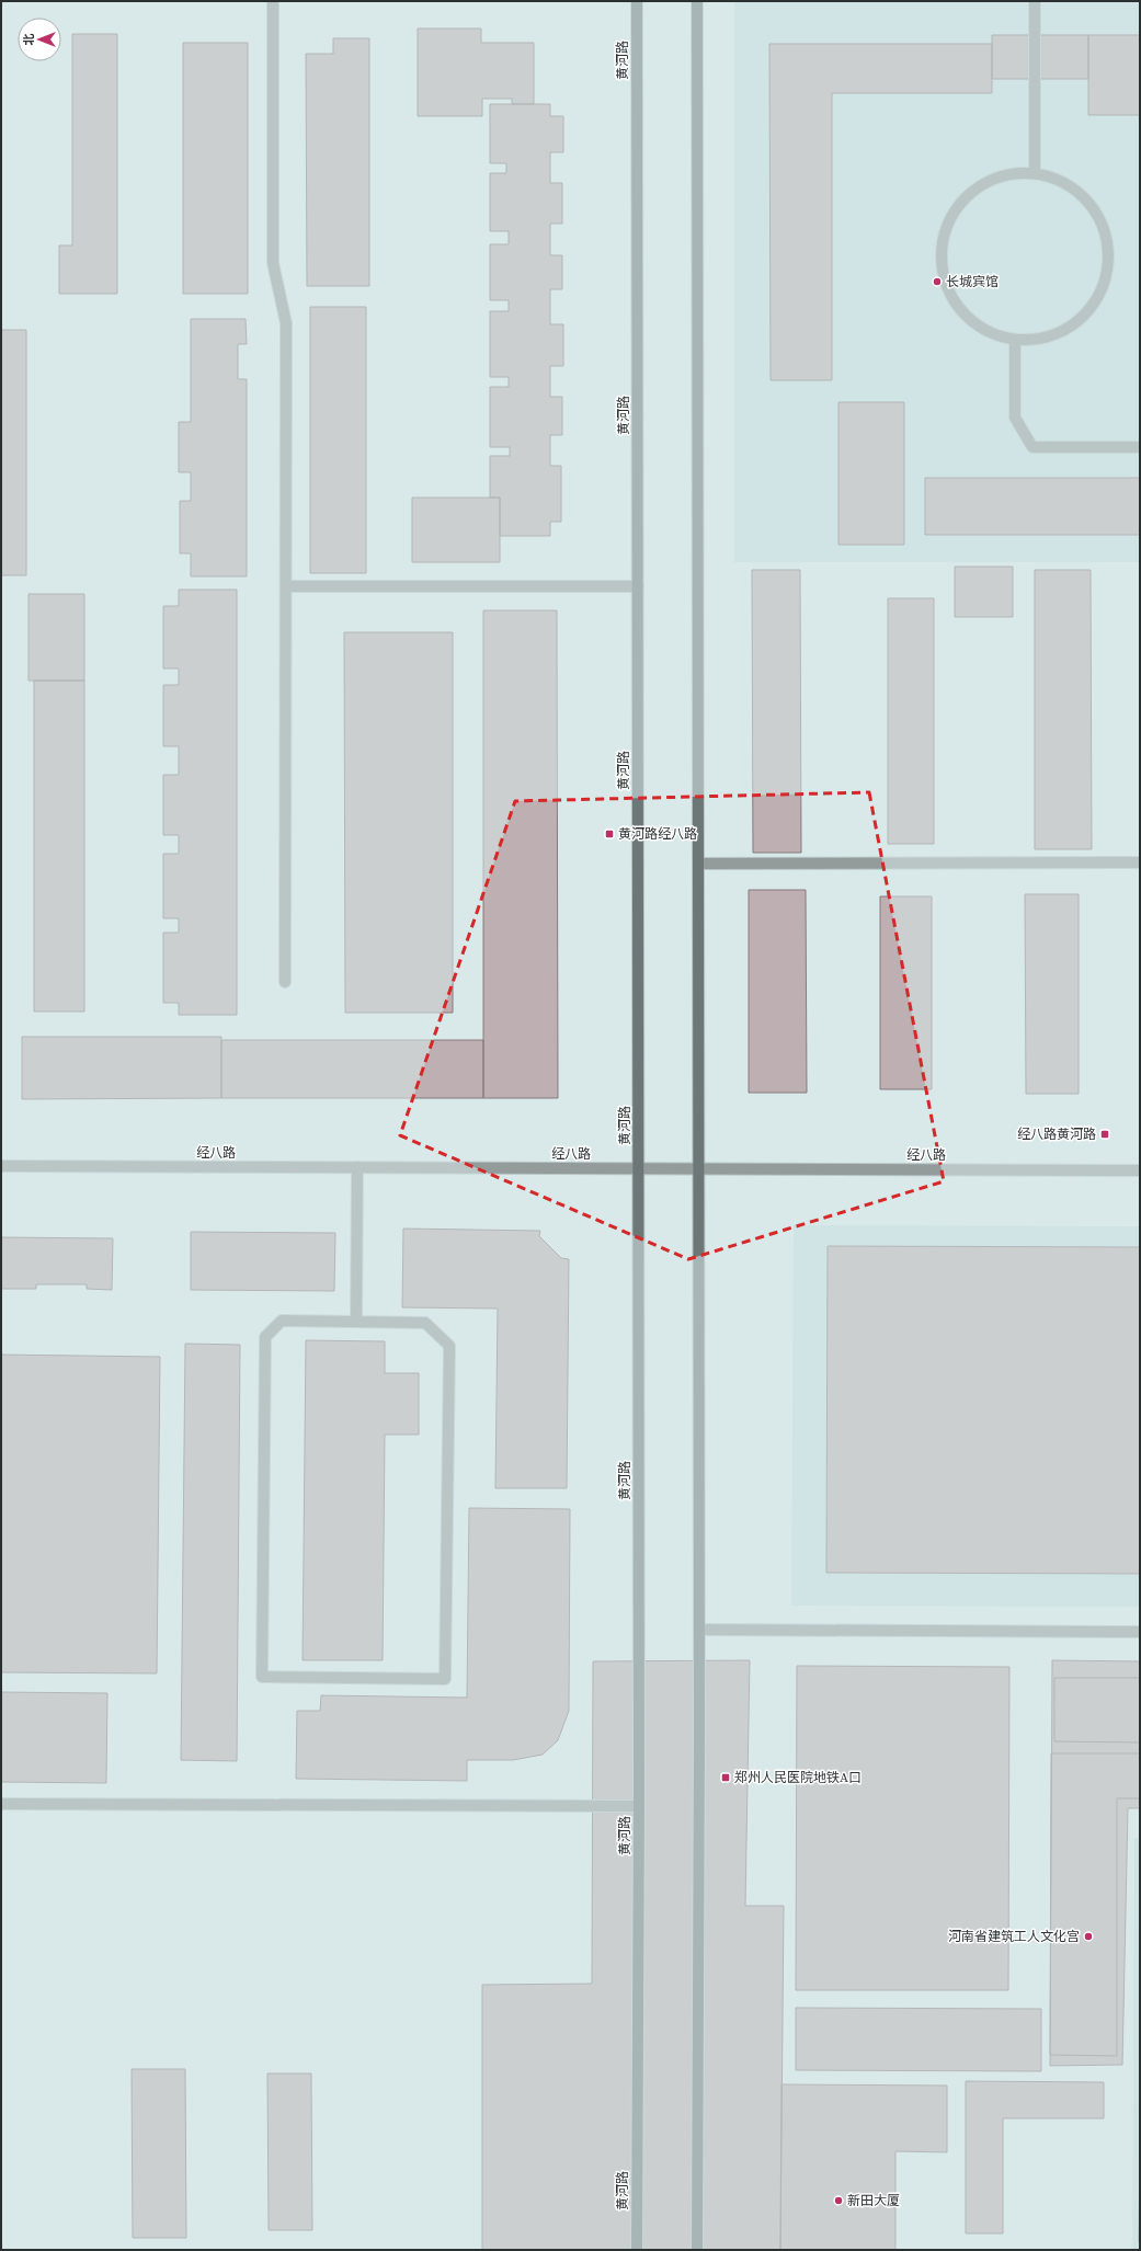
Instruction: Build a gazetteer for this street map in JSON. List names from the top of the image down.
{
  "streets": {
    "main road": ["黄河路"],
    "street": ["经八路"]
  },
  "crossings": [
    ["黄河路", "经八路"]
  ],
  "places": {
    "other": ["长城宾馆", "河南省建筑工人文化宫", "新田大厦"],
    "transit": ["黄河路经八路", "经八路黄河路", "郑州人民医院地铁A口"]
  },
  "north": "left"
}
